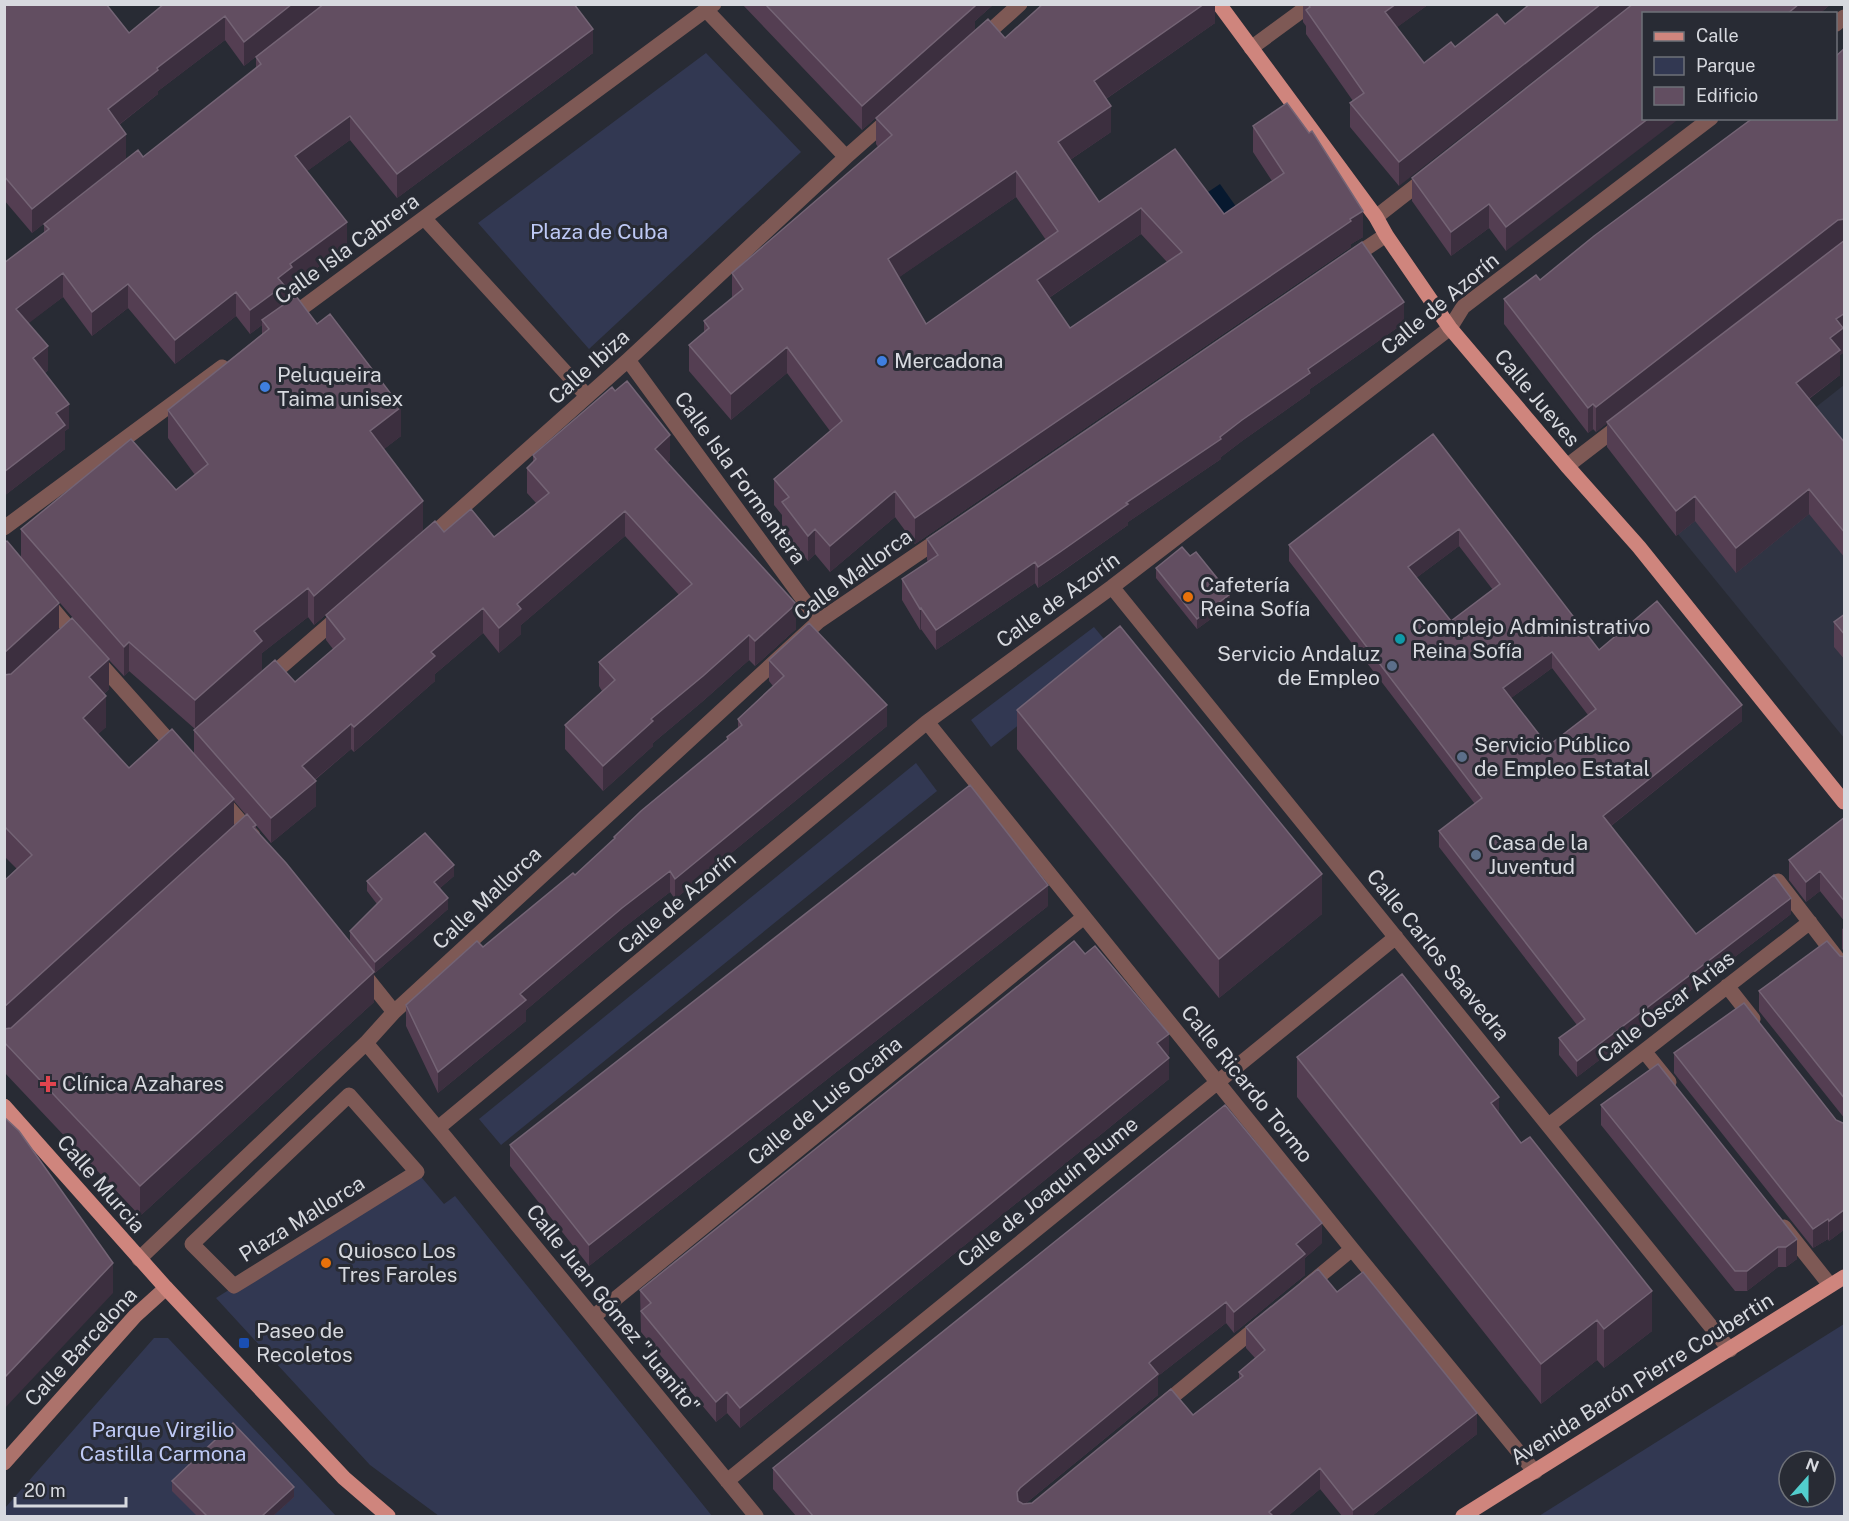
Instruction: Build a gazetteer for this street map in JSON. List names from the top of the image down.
{
  "streets": {
    "main road": ["Calle Jueves", "Calle Murcia", "Avenida Barón Pierre Coubertin"],
    "street": [
      "Calle Isla Cabrera",
      "Calle de Azorín",
      "Calle Ibiza",
      "Calle Isla Formentera",
      "Calle Mallorca",
      "Calle Carlos Saavedra",
      "Calle Óscar Arias",
      "Calle Ricardo Tormo",
      "Calle de Luis Ocaña",
      "Calle de Joaquín Blume",
      "Plaza Mallorca",
      "Calle Juan Gómez \"Juanito\"",
      "Calle Barcelona"
    ]
  },
  "crossings": [
    ["Calle de Azorín", "Calle Jueves"],
    ["Calle de Azorín", "Calle Carlos Saavedra"],
    ["Calle de Azorín", "Calle Ricardo Tormo"],
    ["Calle de Azorín", "Calle Juan Gómez \"Juanito\""],
    ["Calle Ibiza", "Calle Isla Formentera"],
    ["Calle Isla Formentera", "Calle Mallorca"],
    ["Calle Carlos Saavedra", "Calle Óscar Arias"],
    ["Calle Carlos Saavedra", "Calle de Joaquín Blume"],
    ["Calle Carlos Saavedra", "Avenida Barón Pierre Coubertin"],
    ["Calle Ricardo Tormo", "Calle de Luis Ocaña"],
    ["Calle Ricardo Tormo", "Calle de Joaquín Blume"],
    ["Calle Ricardo Tormo", "Avenida Barón Pierre Coubertin"],
    ["Calle de Luis Ocaña", "Calle Juan Gómez \"Juanito\""],
    ["Calle Murcia", "Calle Barcelona"],
    ["Calle de Joaquín Blume", "Calle Juan Gómez \"Juanito\""]
  ],
  "parks": ["Plaza de Cuba", "Parque Virgilio Castilla Carmona"],
  "places": {
    "other": [
      "Mercadona",
      "Peluqueira Taima unisex",
      "Cafetería Reina Sofía",
      "Complejo Administrativo Reina Sofía",
      "Servicio Andaluz de Empleo",
      "Servicio Público de Empleo Estatal",
      "Casa de la Juventud",
      "Quiosco Los Tres Faroles"
    ],
    "health": ["Clínica Azahares"],
    "transit": ["Paseo de Recoletos"]
  },
  "legend": ["Calle", "Parque", "Edificio"],
  "scale_bar": "20 m",
  "north": "top"
}
